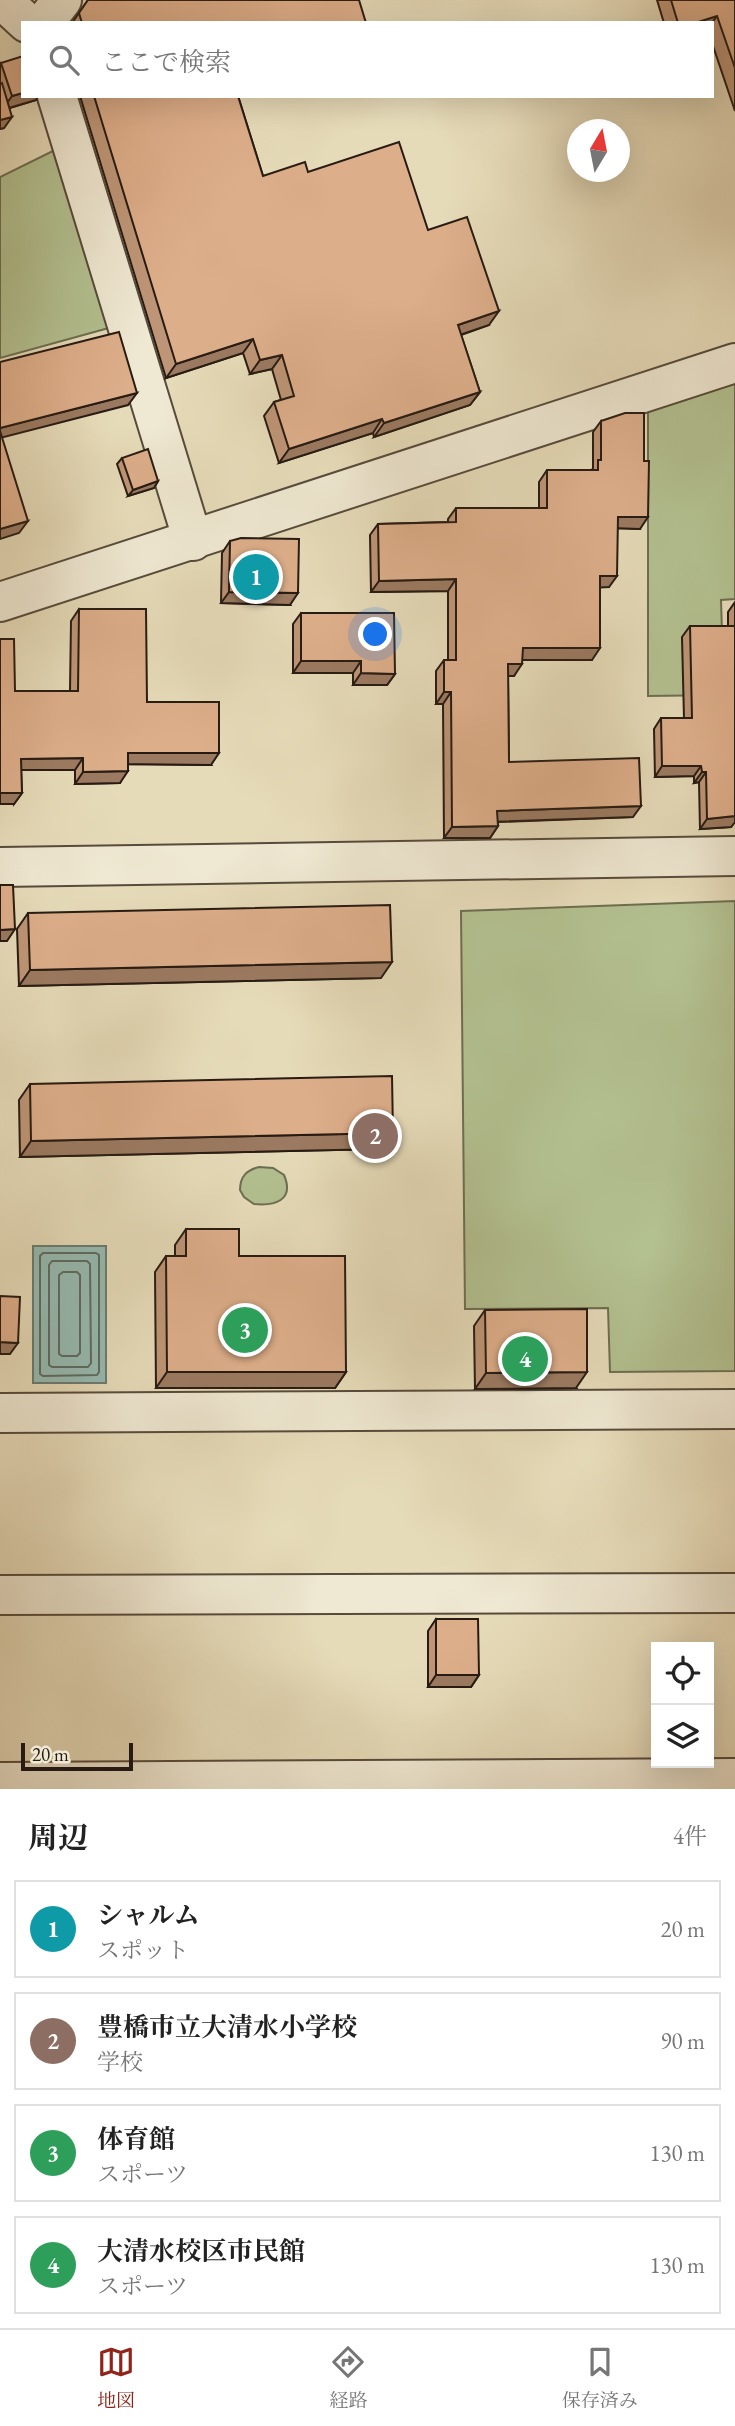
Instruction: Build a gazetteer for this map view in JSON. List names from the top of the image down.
{
  "scale_bar": "20 m",
  "north": "top",
  "page": {
    "search": "ここで検索",
    "pins": [
      "1",
      "2",
      "3",
      "4"
    ],
    "scale": "20 m",
    "heading": ["周辺", "4件"],
    "list": [
      {
        "mark": "1",
        "name": "シャルム",
        "note": "スポット",
        "value": "20 m"
      },
      {
        "mark": "2",
        "name": "豊橋市立大清水小学校",
        "note": "学校",
        "value": "90 m"
      },
      {
        "mark": "3",
        "name": "体育館",
        "note": "スポーツ",
        "value": "130 m"
      },
      {
        "mark": "4",
        "name": "大清水校区市民館",
        "note": "スポーツ",
        "value": "130 m"
      }
    ],
    "nav": ["地図", "経路", "保存済み"]
  }
}
